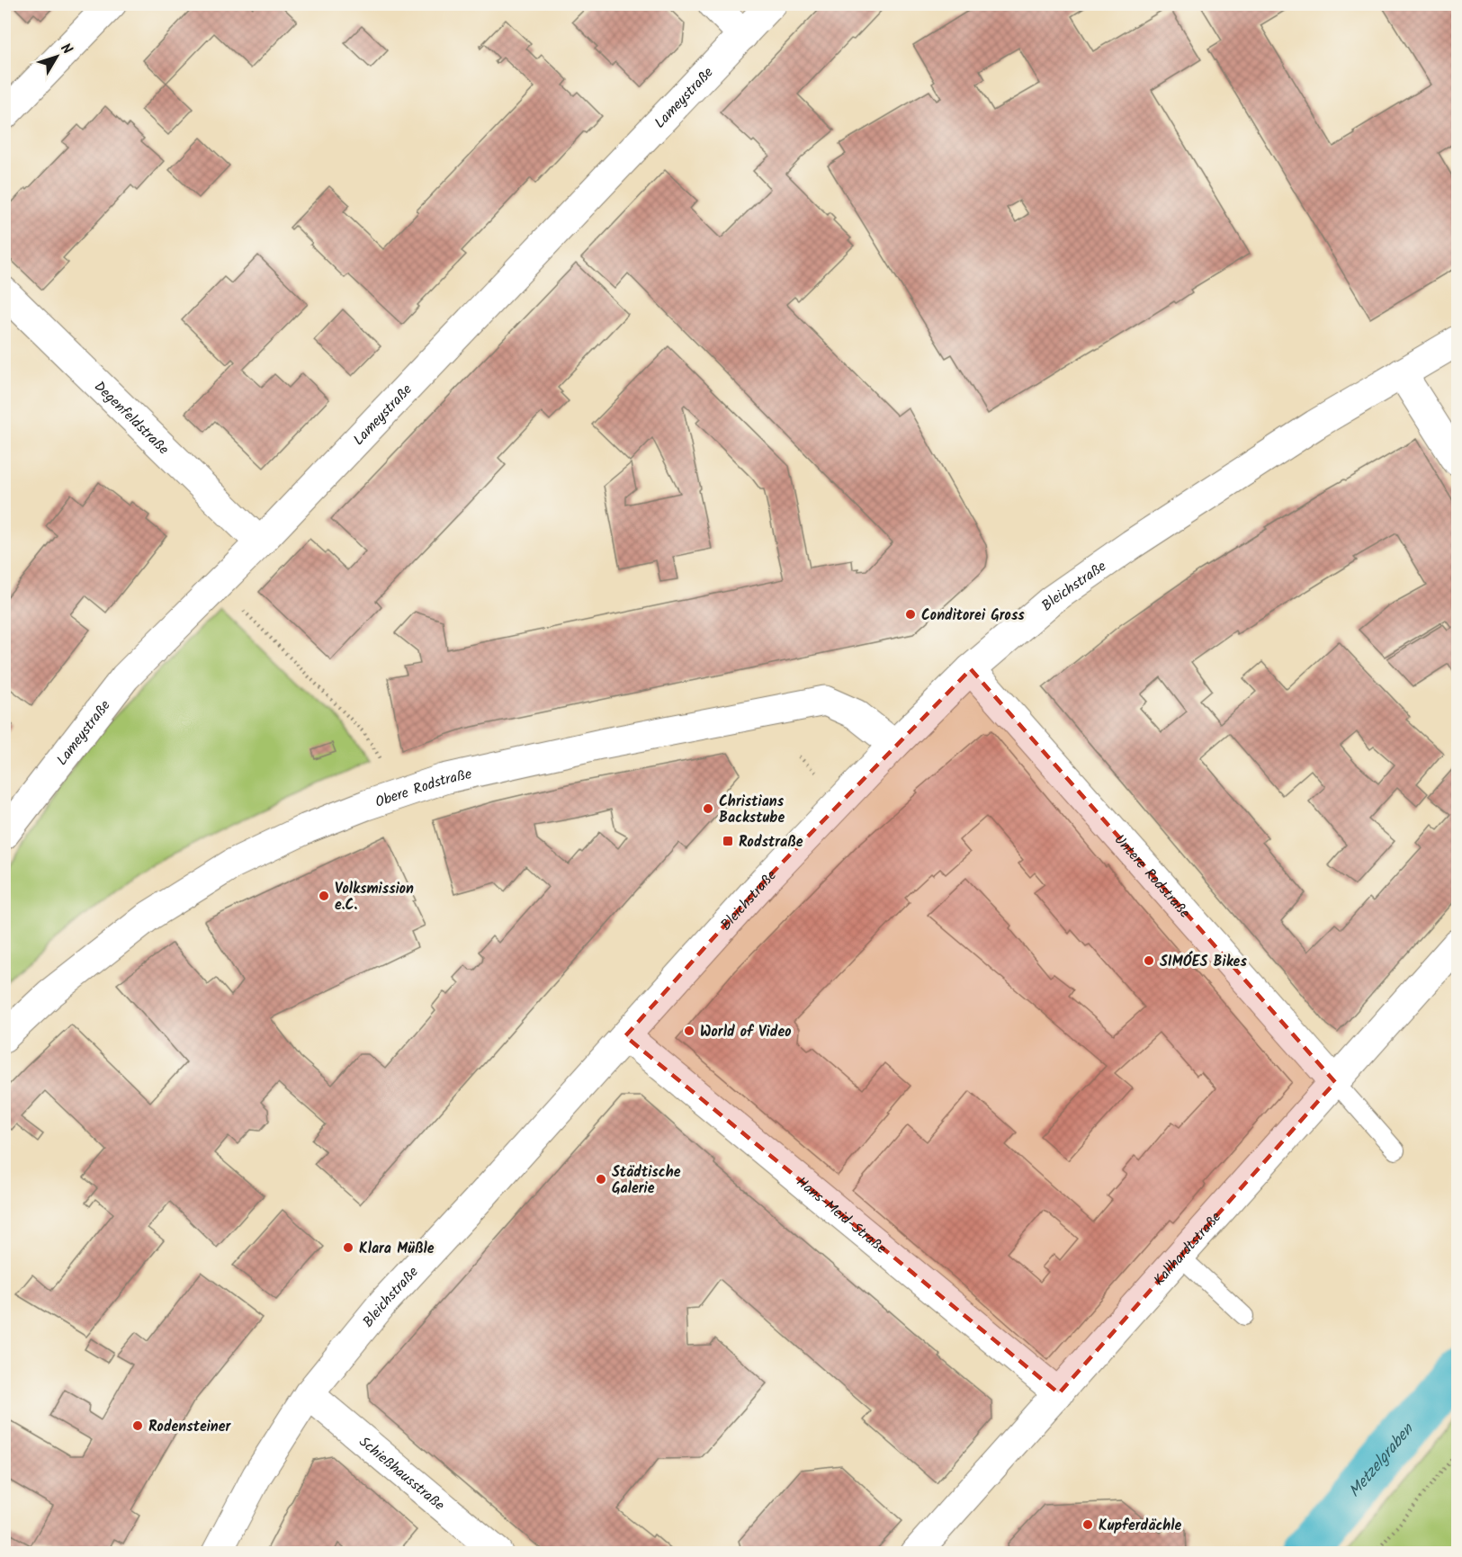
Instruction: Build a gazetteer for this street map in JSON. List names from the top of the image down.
{
  "streets": {
    "street": [
      "Lameystraße",
      "Degenfeldstraße",
      "Bleichstraße",
      "Obere Rodstraße",
      "Untere Rodstraße",
      "Hans-Meid-Straße",
      "Kallhardtstraße",
      "Schießhausstraße"
    ]
  },
  "crossings": [
    ["Lameystraße", "Degenfeldstraße"],
    ["Bleichstraße", "Obere Rodstraße"],
    ["Bleichstraße", "Untere Rodstraße"],
    ["Bleichstraße", "Hans-Meid-Straße"],
    ["Bleichstraße", "Schießhausstraße"],
    ["Untere Rodstraße", "Kallhardtstraße"],
    ["Hans-Meid-Straße", "Kallhardtstraße"]
  ],
  "water": ["Metzelgraben"],
  "places": {
    "other": [
      "Conditorei Gross",
      "Christians Backstube",
      "Volksmission e.C.",
      "SIMÓES Bikes",
      "World of Video",
      "Städtische Galerie",
      "Klara Müßle",
      "Rodensteiner",
      "Kupferdächle"
    ],
    "transit": ["Rodstraße"]
  },
  "north": "top right"
}
